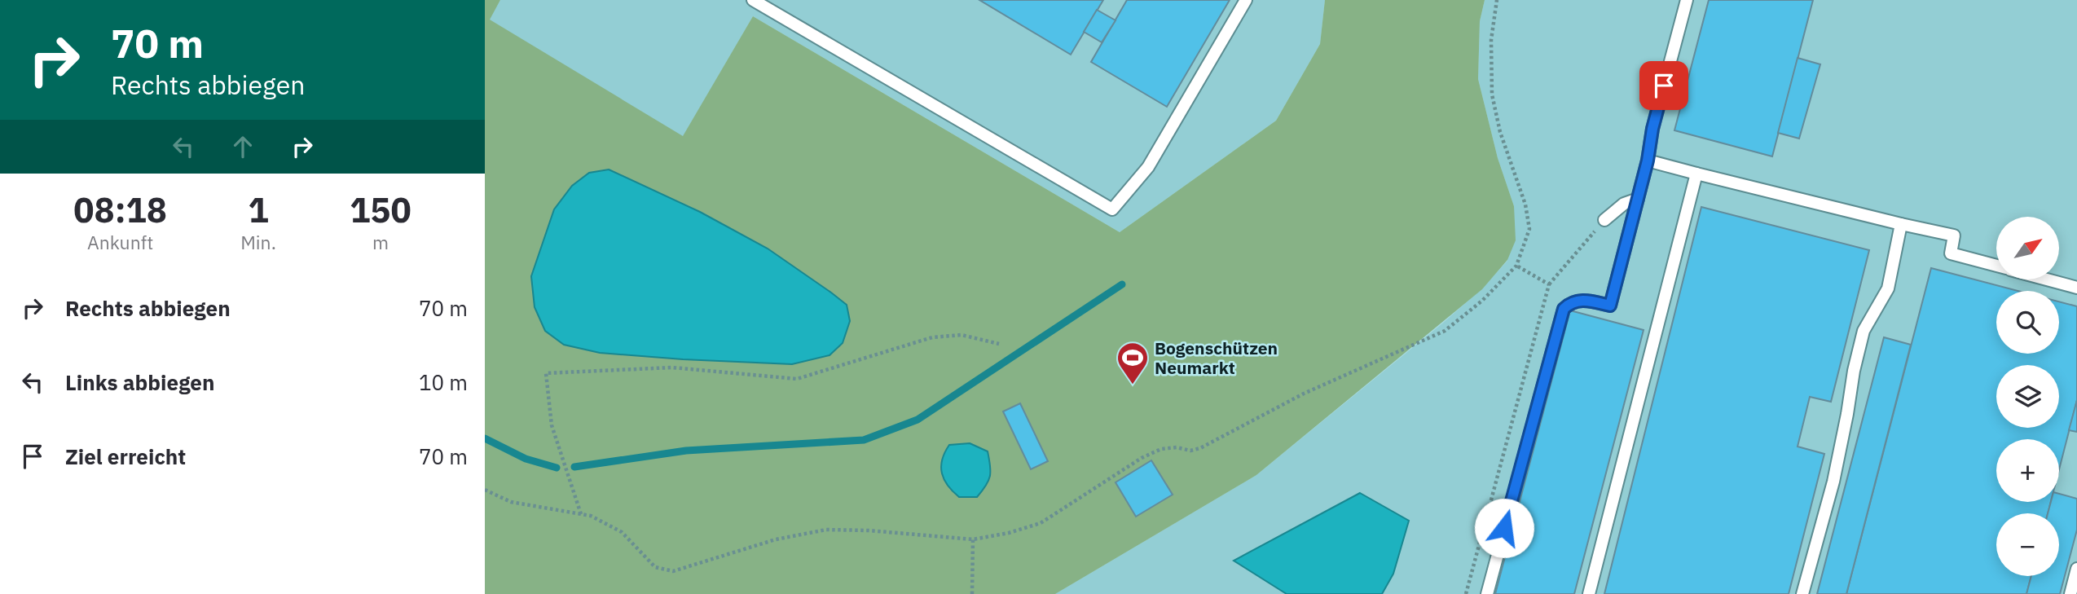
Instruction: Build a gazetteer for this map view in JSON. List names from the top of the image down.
{
  "places": {
    "sports": ["Bogenschützen Neumarkt"]
  },
  "north": "top right",
  "page": {
    "turn": ["70 m", "Rechts abbiegen"],
    "eta": [
      "08:18",
      "Ankunft",
      "1",
      "Min.",
      "150",
      "m"
    ],
    "map_buttons": ["+", "−"],
    "list": [
      {
        "name": "Rechts abbiegen",
        "value": "70 m"
      },
      {
        "name": "Links abbiegen",
        "value": "10 m"
      },
      {
        "name": "Ziel erreicht",
        "value": "70 m"
      }
    ]
  }
}
